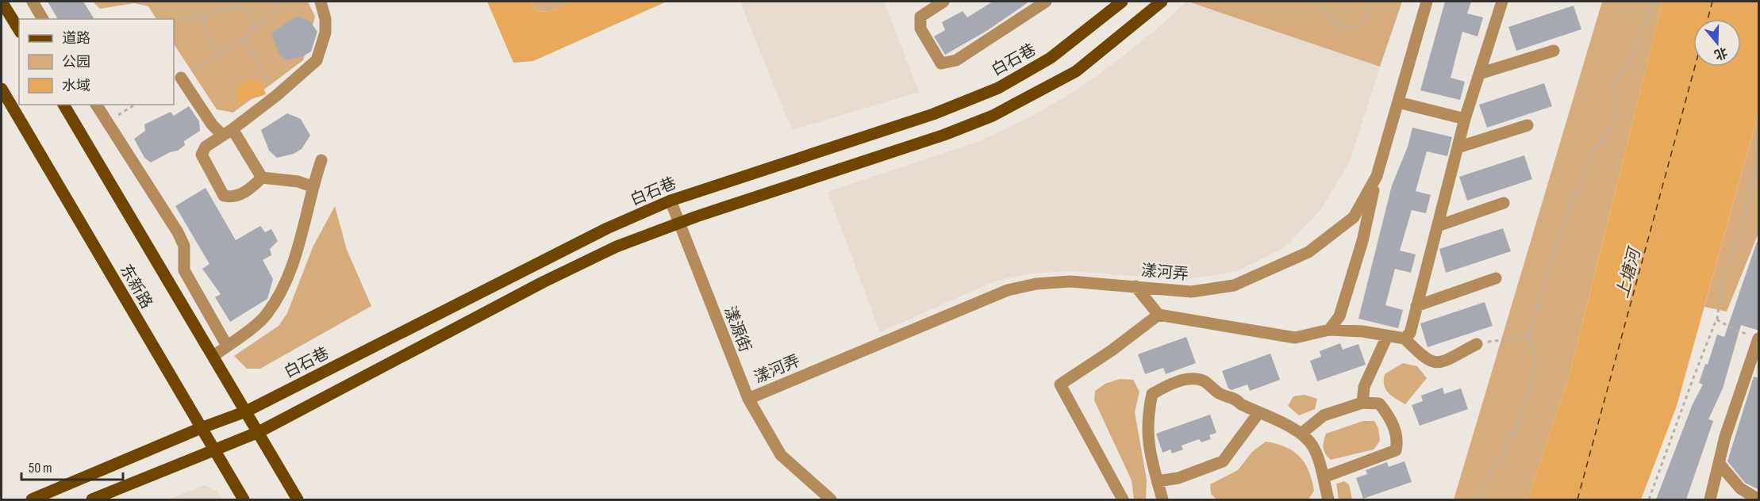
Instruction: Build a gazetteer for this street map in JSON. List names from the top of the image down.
{
  "streets": {
    "main road": ["白石巷", "东新路"],
    "street": ["漾河弄", "漾源街"]
  },
  "crossings": [
    ["白石巷", "东新路"],
    ["白石巷", "漾源街"],
    ["漾河弄", "漾源街"]
  ],
  "water": ["上塘河"],
  "legend": ["道路", "公园", "水域"],
  "scale_bar": "50 m",
  "north": "bottom"
}
